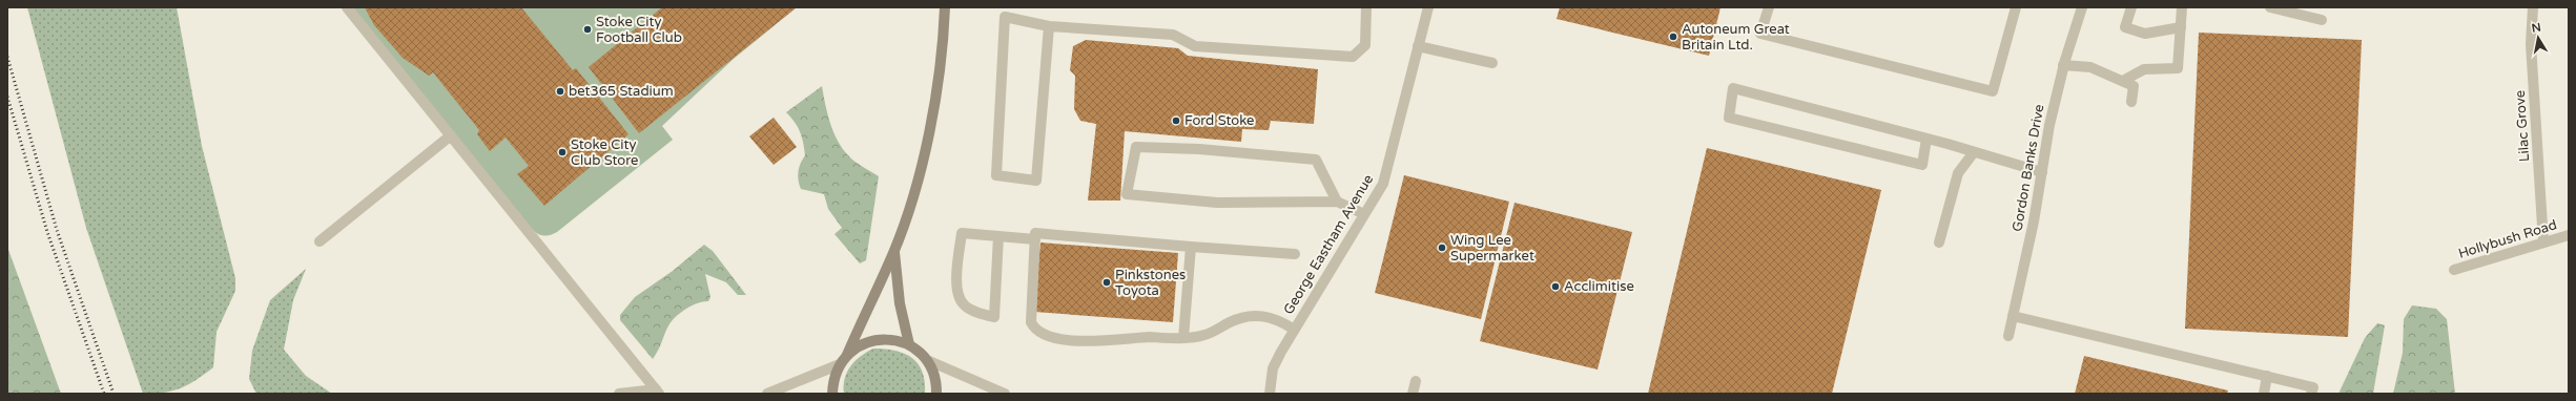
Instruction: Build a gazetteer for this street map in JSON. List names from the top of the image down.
{
  "streets": {
    "street": [
      "Lilac Grove",
      "Gordon Banks Drive",
      "Hollybush Road",
      "George Eastham Avenue"
    ]
  },
  "crossings": [
    ["Lilac Grove", "Hollybush Road"]
  ],
  "places": [
    "Stoke City Football Club",
    "Autoneum Great Britain Ltd.",
    "bet365 Stadium",
    "Ford Stoke",
    "Stoke City Club Store",
    "Wing Lee Supermarket",
    "Pinkstones Toyota",
    "Acclimitise"
  ],
  "north": "top"
}
